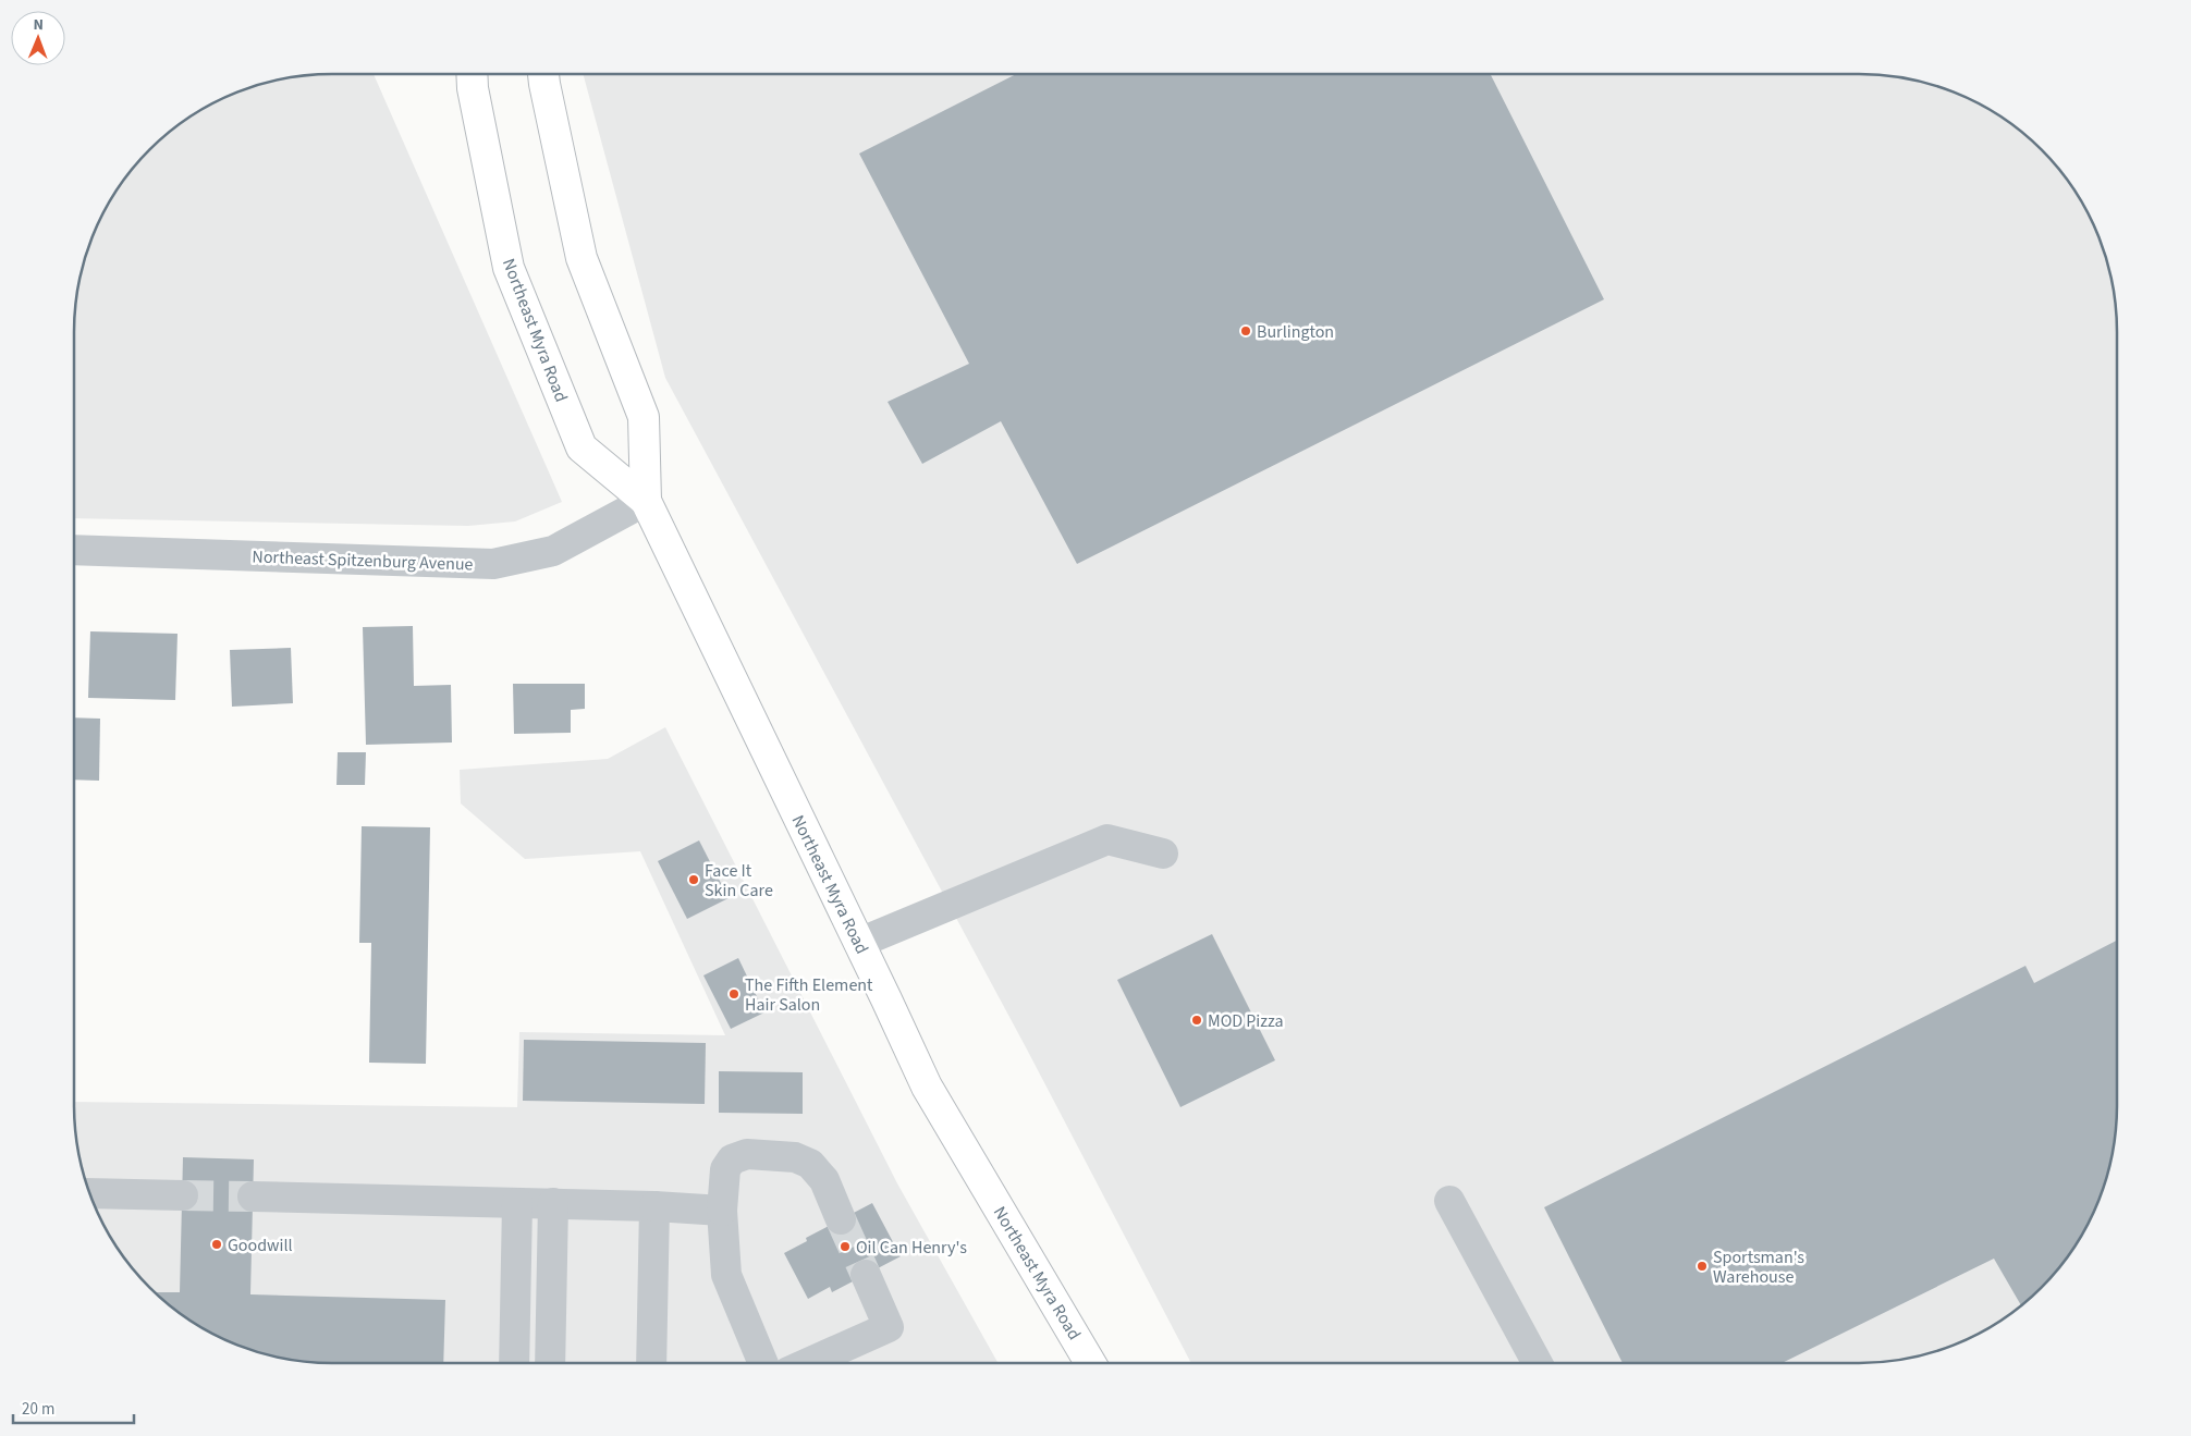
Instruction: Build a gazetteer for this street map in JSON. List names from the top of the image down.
{
  "streets": {
    "highway": ["Northeast Myra Road"],
    "street": ["Northeast Spitzenburg Avenue"]
  },
  "crossings": [
    ["Northeast Myra Road", "Northeast Spitzenburg Avenue"]
  ],
  "places": [
    "Burlington",
    "Face It Skin Care",
    "The Fifth Element Hair Salon",
    "MOD Pizza",
    "Goodwill",
    "Oil Can Henry's",
    "Sportsman's Warehouse"
  ],
  "scale_bar": "20 m",
  "north": "top"
}
